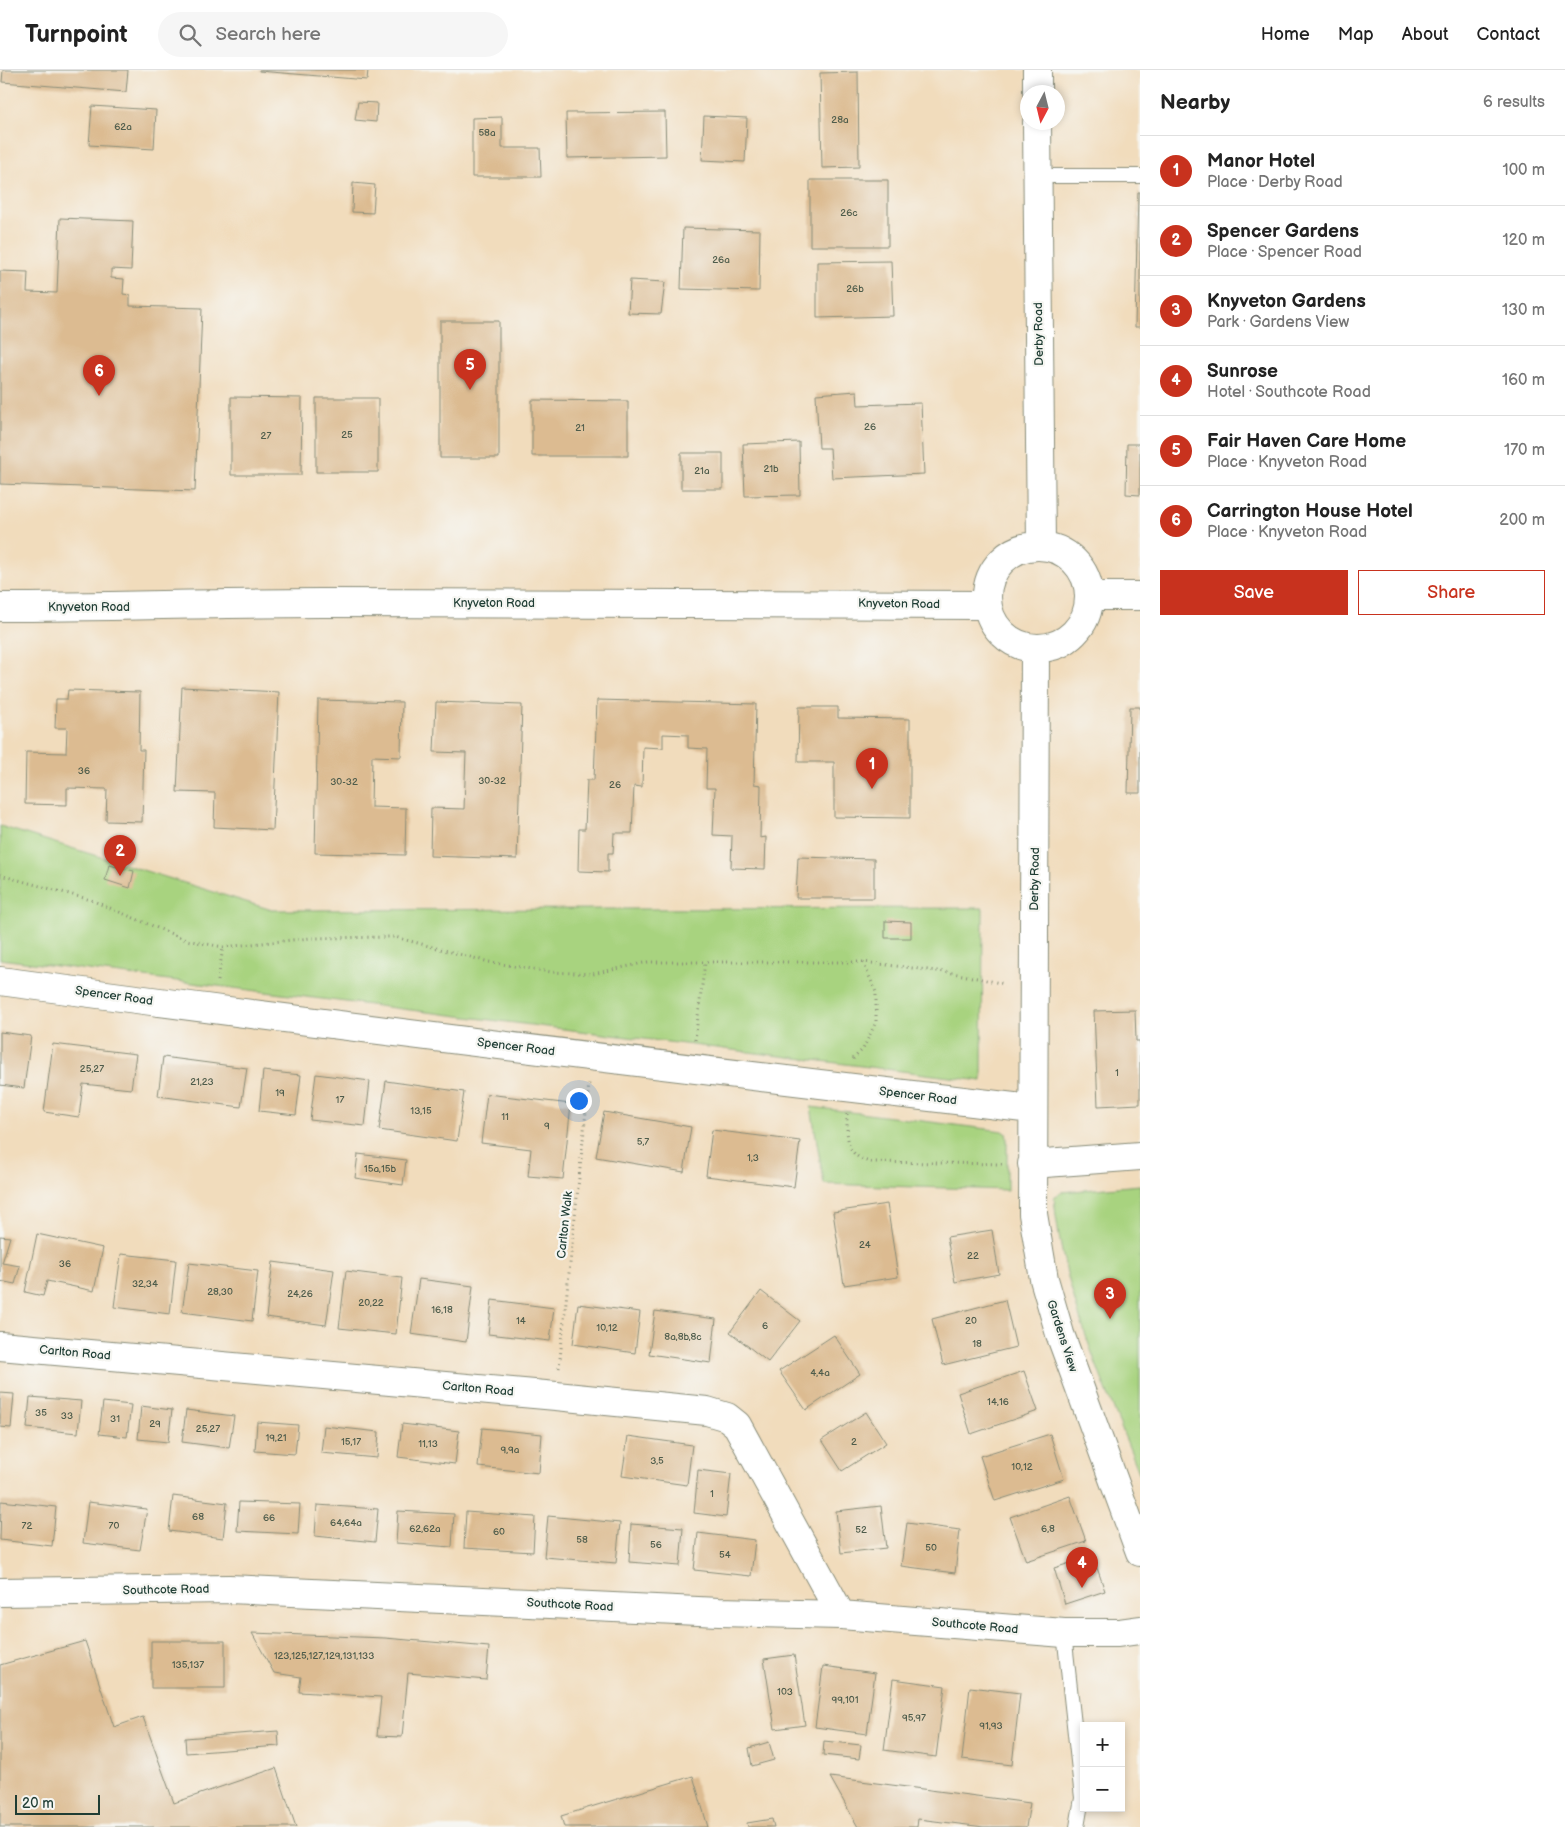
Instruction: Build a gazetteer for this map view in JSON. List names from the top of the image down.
{
  "streets": {
    "street": [
      "Derby Road",
      "Knyveton Road",
      "Spencer Road",
      "Gardens View",
      "Carlton Road",
      "Southcote Road"
    ],
    "path": ["Carlton Walk"]
  },
  "crossings": [
    ["Derby Road", "Knyveton Road"],
    ["Derby Road", "Spencer Road"],
    ["Derby Road", "Gardens View"],
    ["Spencer Road", "Carlton Walk"],
    ["Spencer Road", "Gardens View"],
    ["Carlton Walk", "Carlton Road"],
    ["Carlton Road", "Southcote Road"]
  ],
  "house_numbers": [
    "28a",
    "62a",
    "58a",
    "26c",
    "26a",
    "26b",
    "26",
    "21",
    "25",
    "27",
    "21b",
    "21a",
    "36",
    "30-32",
    "30-32",
    "26",
    "25,27",
    "1",
    "21,23",
    "19",
    "17",
    "13,15",
    "11",
    "9",
    "5,7",
    "1,3",
    "15a,15b",
    "24",
    "22",
    "36",
    "32,34",
    "28,30",
    "24,26",
    "20,22",
    "16,18",
    "14",
    "20",
    "6",
    "10,12",
    "8a,8b,8c",
    "18",
    "4,4a",
    "14,16",
    "35",
    "33",
    "31",
    "29",
    "25,27",
    "19,21",
    "15,17",
    "2",
    "11,13",
    "9,9a",
    "3,5",
    "10,12",
    "1",
    "68",
    "66",
    "64,64a",
    "72",
    "70",
    "62,62a",
    "6,8",
    "52",
    "60",
    "58",
    "56",
    "50",
    "54",
    "123,125,127,129,131,133",
    "135,137",
    "103",
    "99,101",
    "95,97",
    "91,93"
  ],
  "scale_bar": "20 m",
  "north": "bottom",
  "page": {
    "header": "Turnpoint",
    "search": "Search here",
    "nav": [
      "Home",
      "Map",
      "About",
      "Contact"
    ],
    "heading": ["Nearby", "6 results"],
    "list": [
      {
        "mark": "1",
        "name": "Manor Hotel",
        "note": "Place · Derby Road",
        "value": "100 m"
      },
      {
        "mark": "2",
        "name": "Spencer Gardens",
        "note": "Place · Spencer Road",
        "value": "120 m"
      },
      {
        "mark": "3",
        "name": "Knyveton Gardens",
        "note": "Park · Gardens View",
        "value": "130 m"
      },
      {
        "mark": "4",
        "name": "Sunrose",
        "note": "Hotel · Southcote Road",
        "value": "160 m"
      },
      {
        "mark": "5",
        "name": "Fair Haven Care Home",
        "note": "Place · Knyveton Road",
        "value": "170 m"
      },
      {
        "mark": "6",
        "name": "Carrington House Hotel",
        "note": "Place · Knyveton Road",
        "value": "200 m"
      }
    ],
    "pins": [
      "5",
      "6",
      "1",
      "2",
      "3",
      "4"
    ],
    "buttons": ["Save", "Share"],
    "map_buttons": ["+", "−"],
    "scale": "20 m"
  }
}
